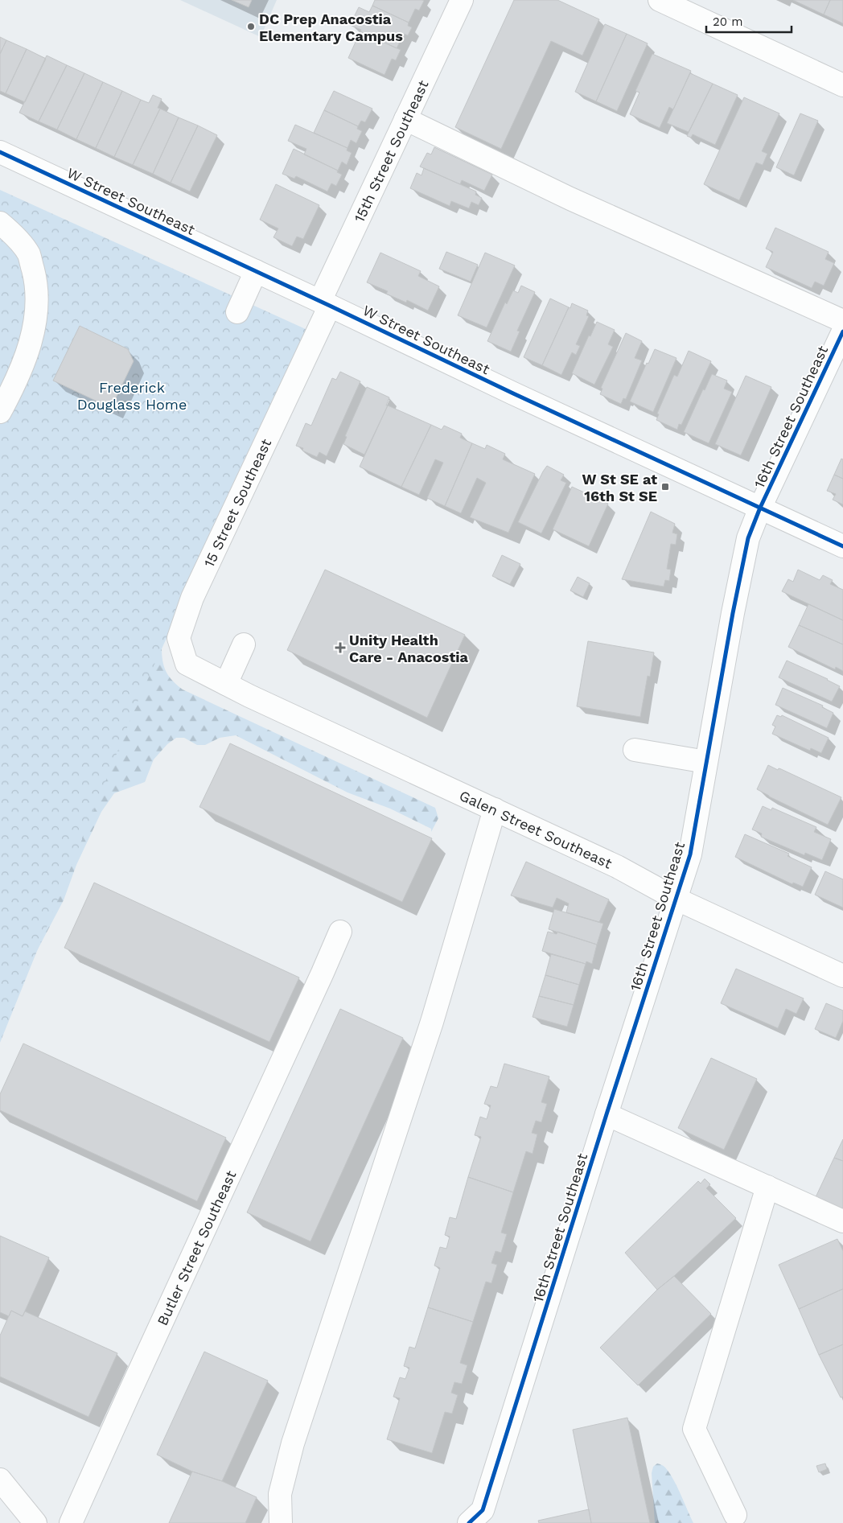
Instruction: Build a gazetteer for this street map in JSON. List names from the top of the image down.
{
  "streets": {
    "street": [
      "15th Street Southeast",
      "W Street Southeast",
      "16th Street Southeast",
      "15 Street Southeast",
      "Galen Street Southeast",
      "Butler Street Southeast"
    ]
  },
  "crossings": [
    ["15th Street Southeast", "W Street Southeast"],
    ["15th Street Southeast", "15 Street Southeast"],
    ["W Street Southeast", "16th Street Southeast"],
    ["W Street Southeast", "15 Street Southeast"],
    ["16th Street Southeast", "Galen Street Southeast"],
    ["15 Street Southeast", "Galen Street Southeast"]
  ],
  "parks": ["Frederick Douglass Home"],
  "places": {
    "other": ["DC Prep Anacostia Elementary Campus"],
    "transit": ["W St SE at 16th St SE"],
    "health": ["Unity Health Care - Anacostia"]
  },
  "scale_bar": "20 m"
}
